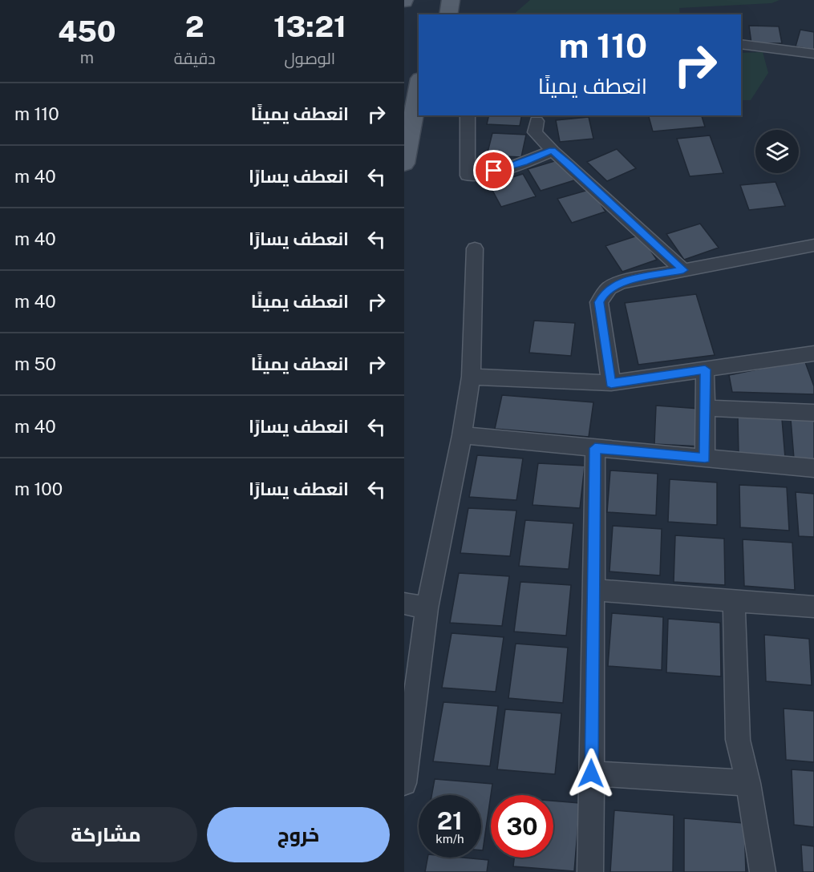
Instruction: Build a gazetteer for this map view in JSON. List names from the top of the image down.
{
  "page": {
    "eta": [
      "13:21",
      "الوصول",
      "2",
      "دقيقة",
      "450",
      "m"
    ],
    "turn": ["110 m", "انعطف يمينًا"],
    "list": [
      {
        "name": "انعطف يمينًا",
        "value": "110 m"
      },
      {
        "name": "انعطف يسارًا",
        "value": "40 m"
      },
      {
        "name": "انعطف يسارًا",
        "value": "40 m"
      },
      {
        "name": "انعطف يمينًا",
        "value": "40 m"
      },
      {
        "name": "انعطف يمينًا",
        "value": "50 m"
      },
      {
        "name": "انعطف يسارًا",
        "value": "40 m"
      },
      {
        "name": "انعطف يسارًا",
        "value": "100 m"
      }
    ],
    "speed": "21 km/h",
    "limit": "30",
    "buttons": ["خروج", "مشاركة"]
  }
}
